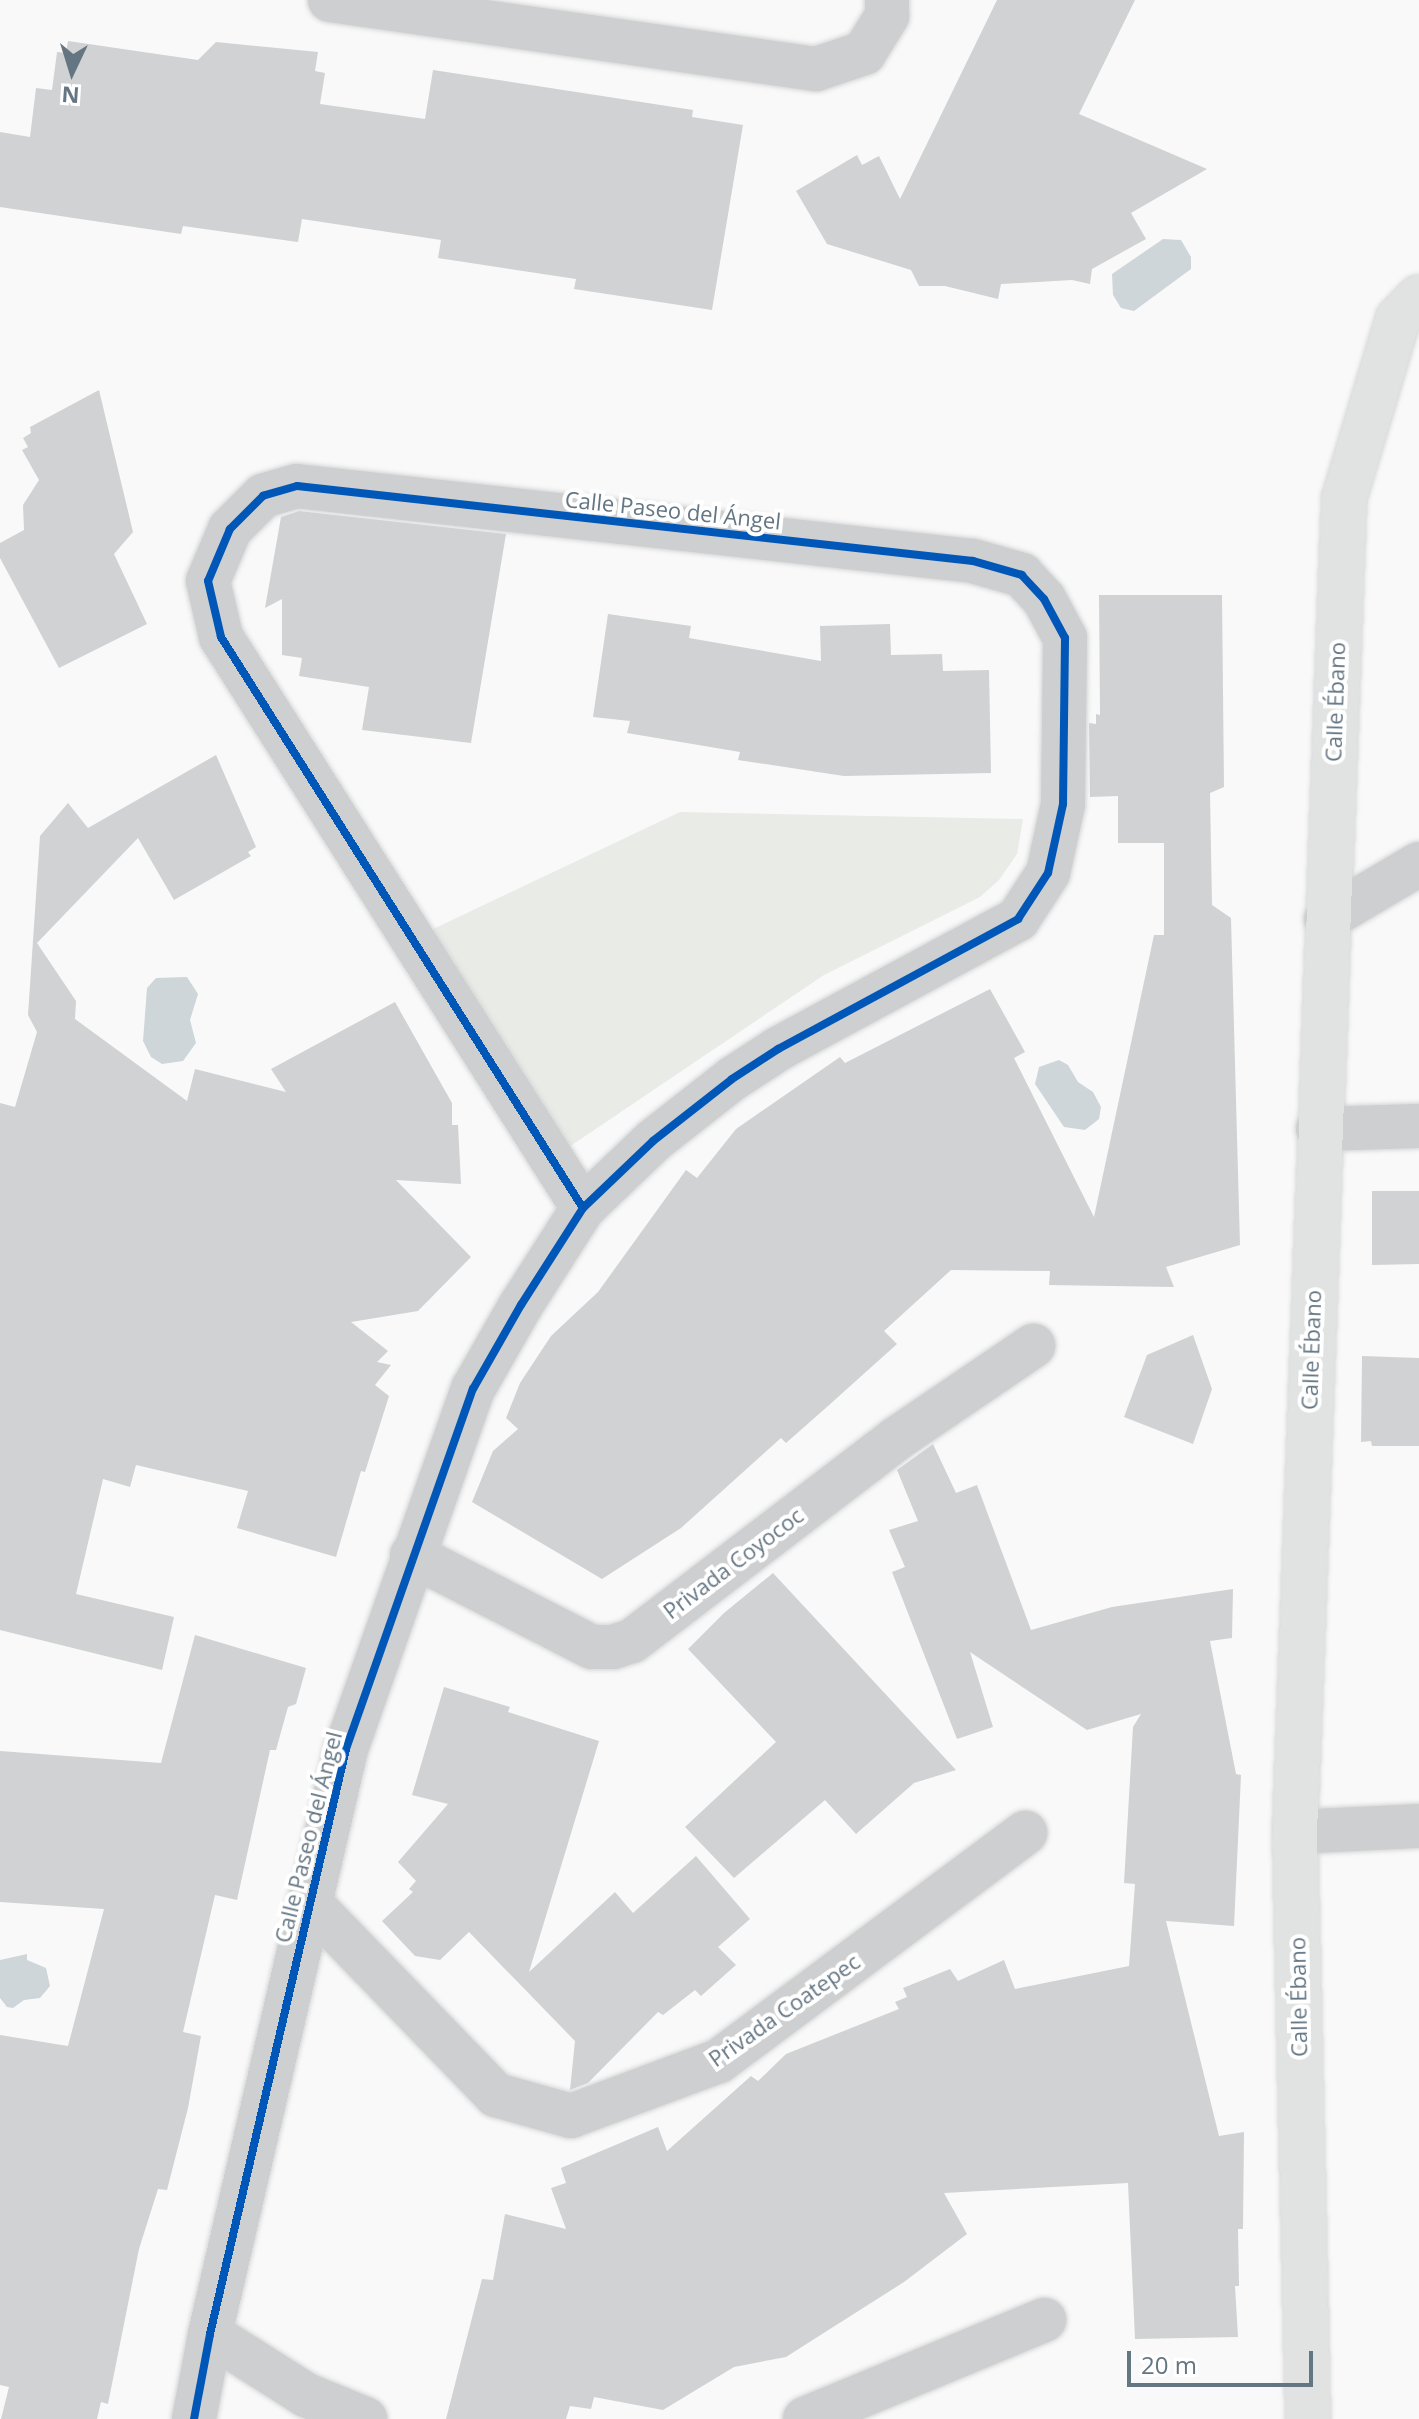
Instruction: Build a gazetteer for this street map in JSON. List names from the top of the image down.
{
  "streets": {
    "street": [
      "Calle Paseo del Ángel",
      "Calle Ébano",
      "Privada Coyococ",
      "Privada Coatepec"
    ]
  },
  "crossings": [
    ["Calle Paseo del Ángel", "Privada Coyococ"],
    ["Calle Paseo del Ángel", "Privada Coatepec"]
  ],
  "scale_bar": "20 m",
  "north": "bottom"
}
